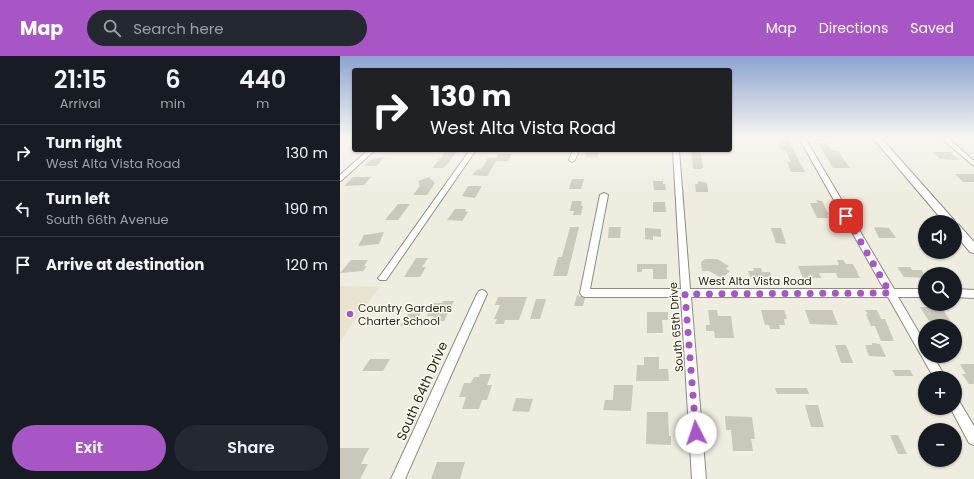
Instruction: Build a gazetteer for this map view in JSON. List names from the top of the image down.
{
  "streets": {
    "street": ["West Alta Vista Road", "South 65th Drive", "South 64th Drive"]
  },
  "crossings": [
    ["West Alta Vista Road", "South 65th Drive"]
  ],
  "places": ["Country Gardens Charter School"],
  "page": {
    "header": "Map",
    "search": "Search here",
    "nav": ["Map", "Directions", "Saved"],
    "eta": [
      "21:15",
      "Arrival",
      "6",
      "min",
      "440",
      "m"
    ],
    "turn": ["130 m", "West Alta Vista Road"],
    "list": [
      {
        "name": "Turn right",
        "note": "West Alta Vista Road",
        "value": "130 m"
      },
      {
        "name": "Turn left",
        "note": "South 66th Avenue",
        "value": "190 m"
      },
      {
        "name": "Arrive at destination",
        "value": "120 m"
      }
    ],
    "map_buttons": ["+", "−"],
    "buttons": ["Exit", "Share"]
  }
}
